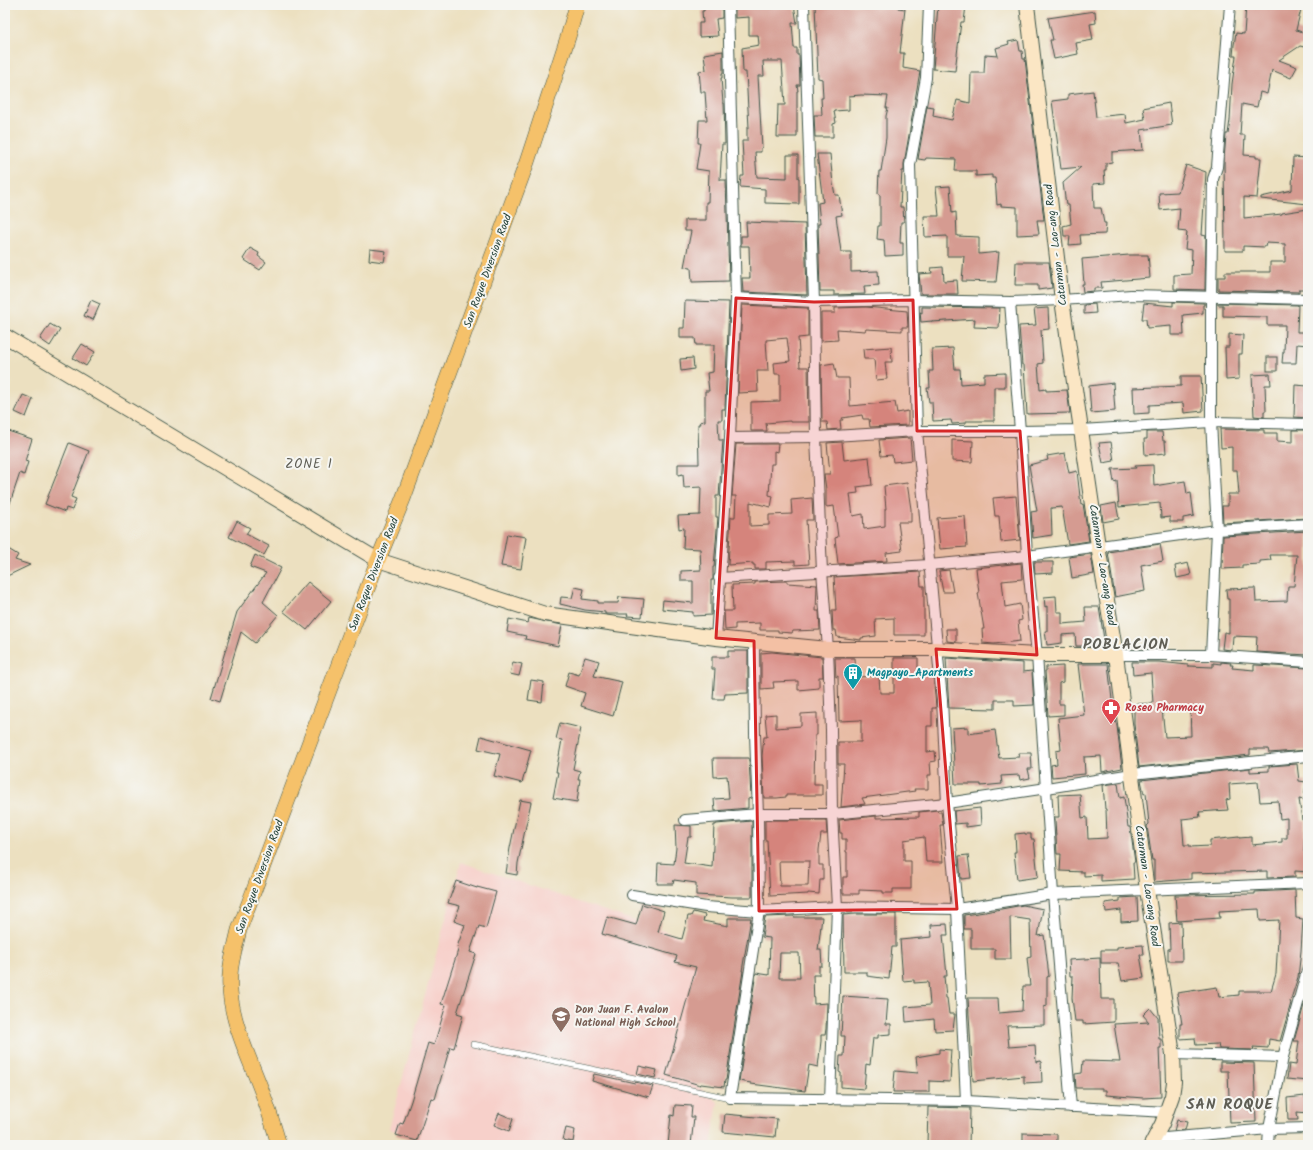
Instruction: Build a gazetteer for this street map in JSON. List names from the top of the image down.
{
  "streets": {
    "main road": ["San Roque Diversion Road"],
    "street": ["Catarman - Lao-ang Road"]
  },
  "districts": ["ZONE 1", "POBLACION", "SAN ROQUE"],
  "places": {
    "building": ["Magpayo_Apartments"],
    "pharmacy": ["Roseo Pharmacy"],
    "school or university": ["Don Juan F. Avalon National High School"]
  }
}
